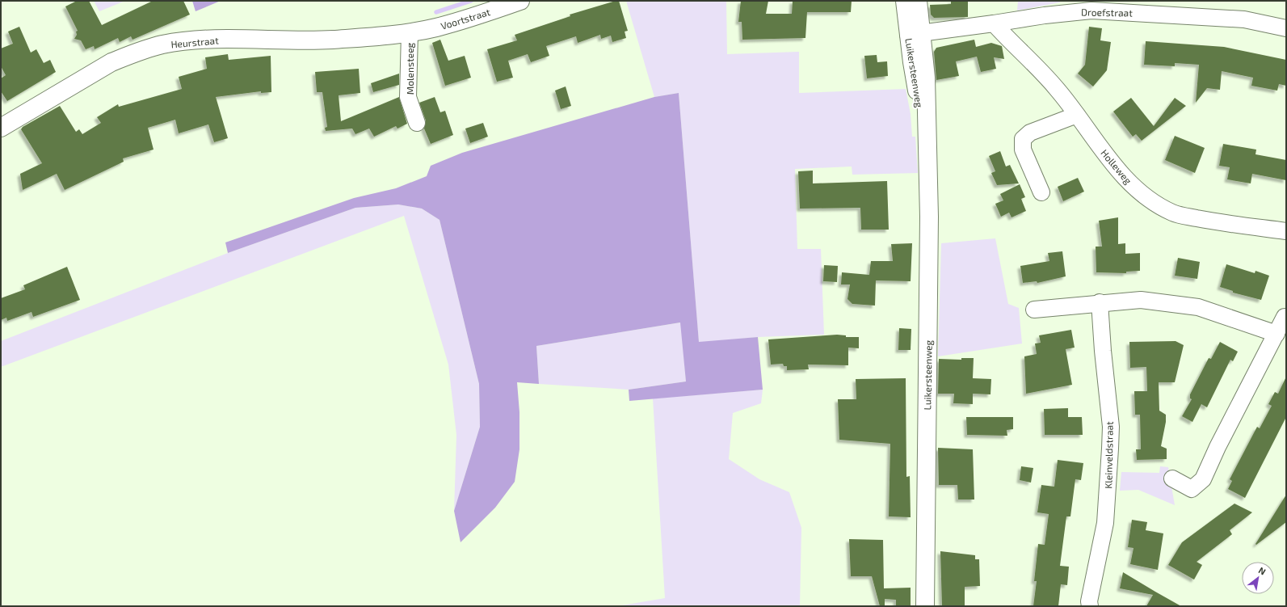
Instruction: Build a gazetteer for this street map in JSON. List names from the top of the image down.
{
  "streets": {
    "main road": ["Voortstraat", "Heurstraat", "Luikersteenweg"],
    "street": [
      "Droefstraat",
      "Molensteeg",
      "Holleweg",
      "Kleinveldstraat"
    ]
  },
  "crossings": [
    ["Droefstraat", "Luikersteenweg"],
    ["Droefstraat", "Holleweg"],
    ["Voortstraat", "Heurstraat"],
    ["Voortstraat", "Molensteeg"],
    ["Heurstraat", "Molensteeg"]
  ],
  "north": "top right"
}
